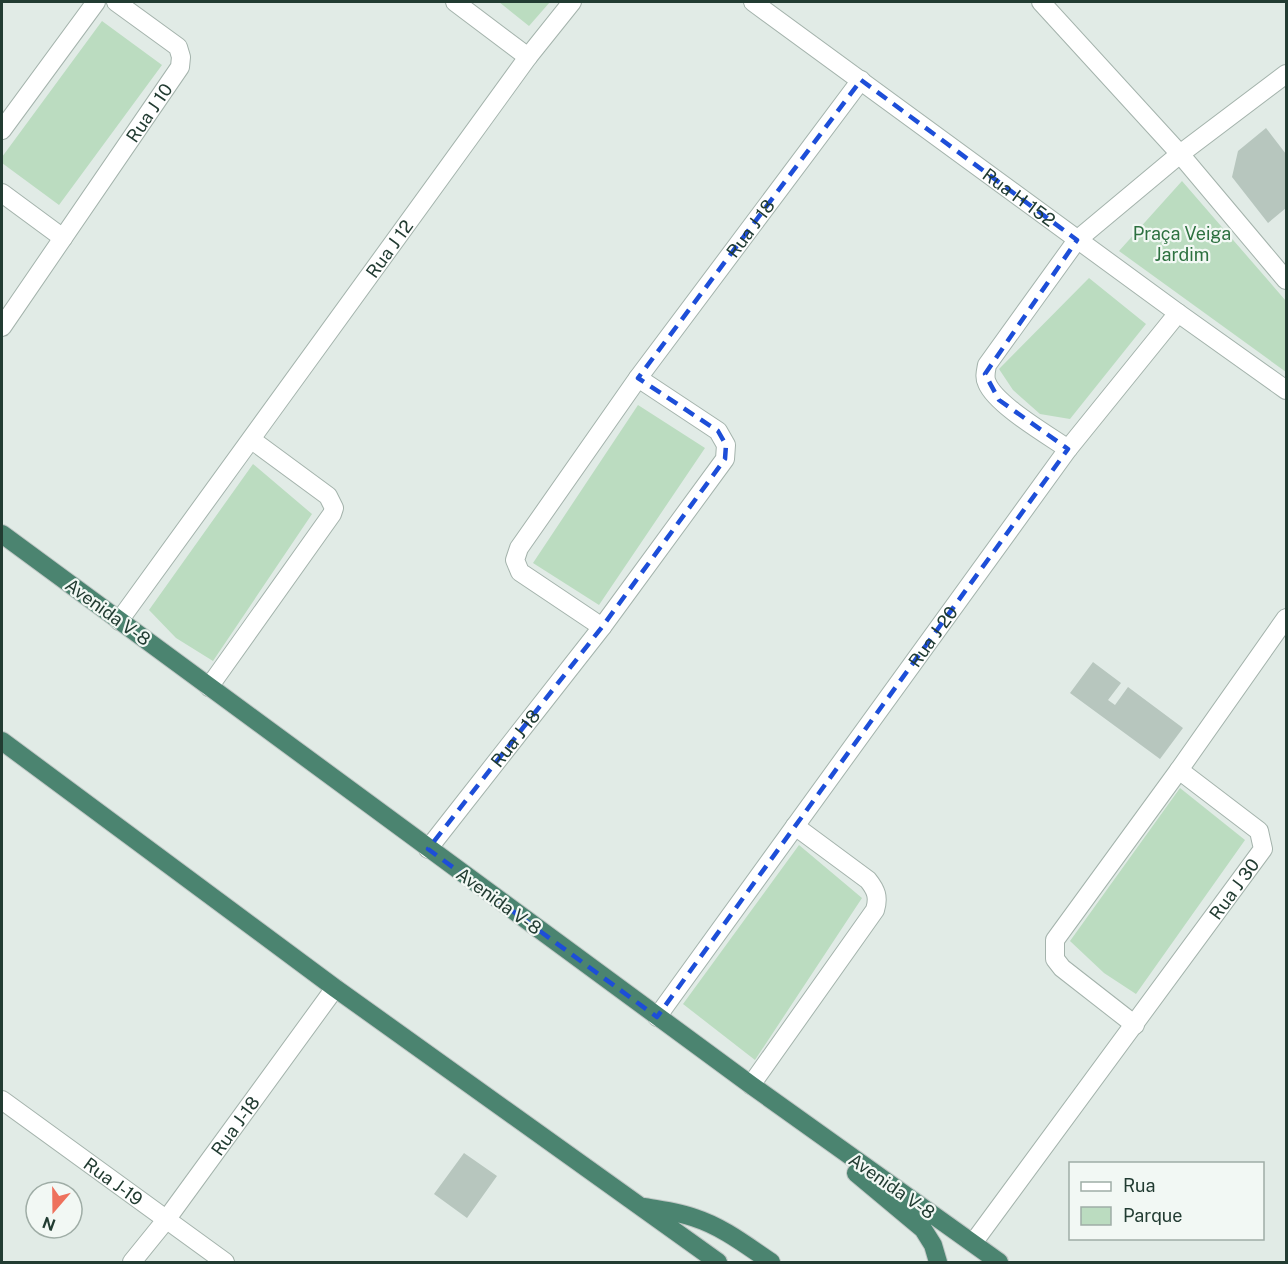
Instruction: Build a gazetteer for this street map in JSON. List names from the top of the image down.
{
  "streets": {
    "highway": ["Avenida V-8"],
    "street": [
      "Rua J 10",
      "Rua H 152",
      "Rua J 18",
      "Rua J 12",
      "Rua J 20",
      "Rua J 30",
      "Rua J-18",
      "Rua J-19"
    ]
  },
  "crossings": [
    ["Rua H 152", "Rua J 18"],
    ["Rua H 152", "Rua J 20"],
    ["Rua J 18", "Avenida V-8"],
    ["Rua J 12", "Avenida V-8"],
    ["Avenida V-8", "Rua J 20"],
    ["Avenida V-8", "Rua J 30"],
    ["Rua J-18", "Rua J-19"]
  ],
  "parks": ["Praça Veiga Jardim"],
  "legend": ["Rua", "Parque"],
  "north": "bottom"
}
